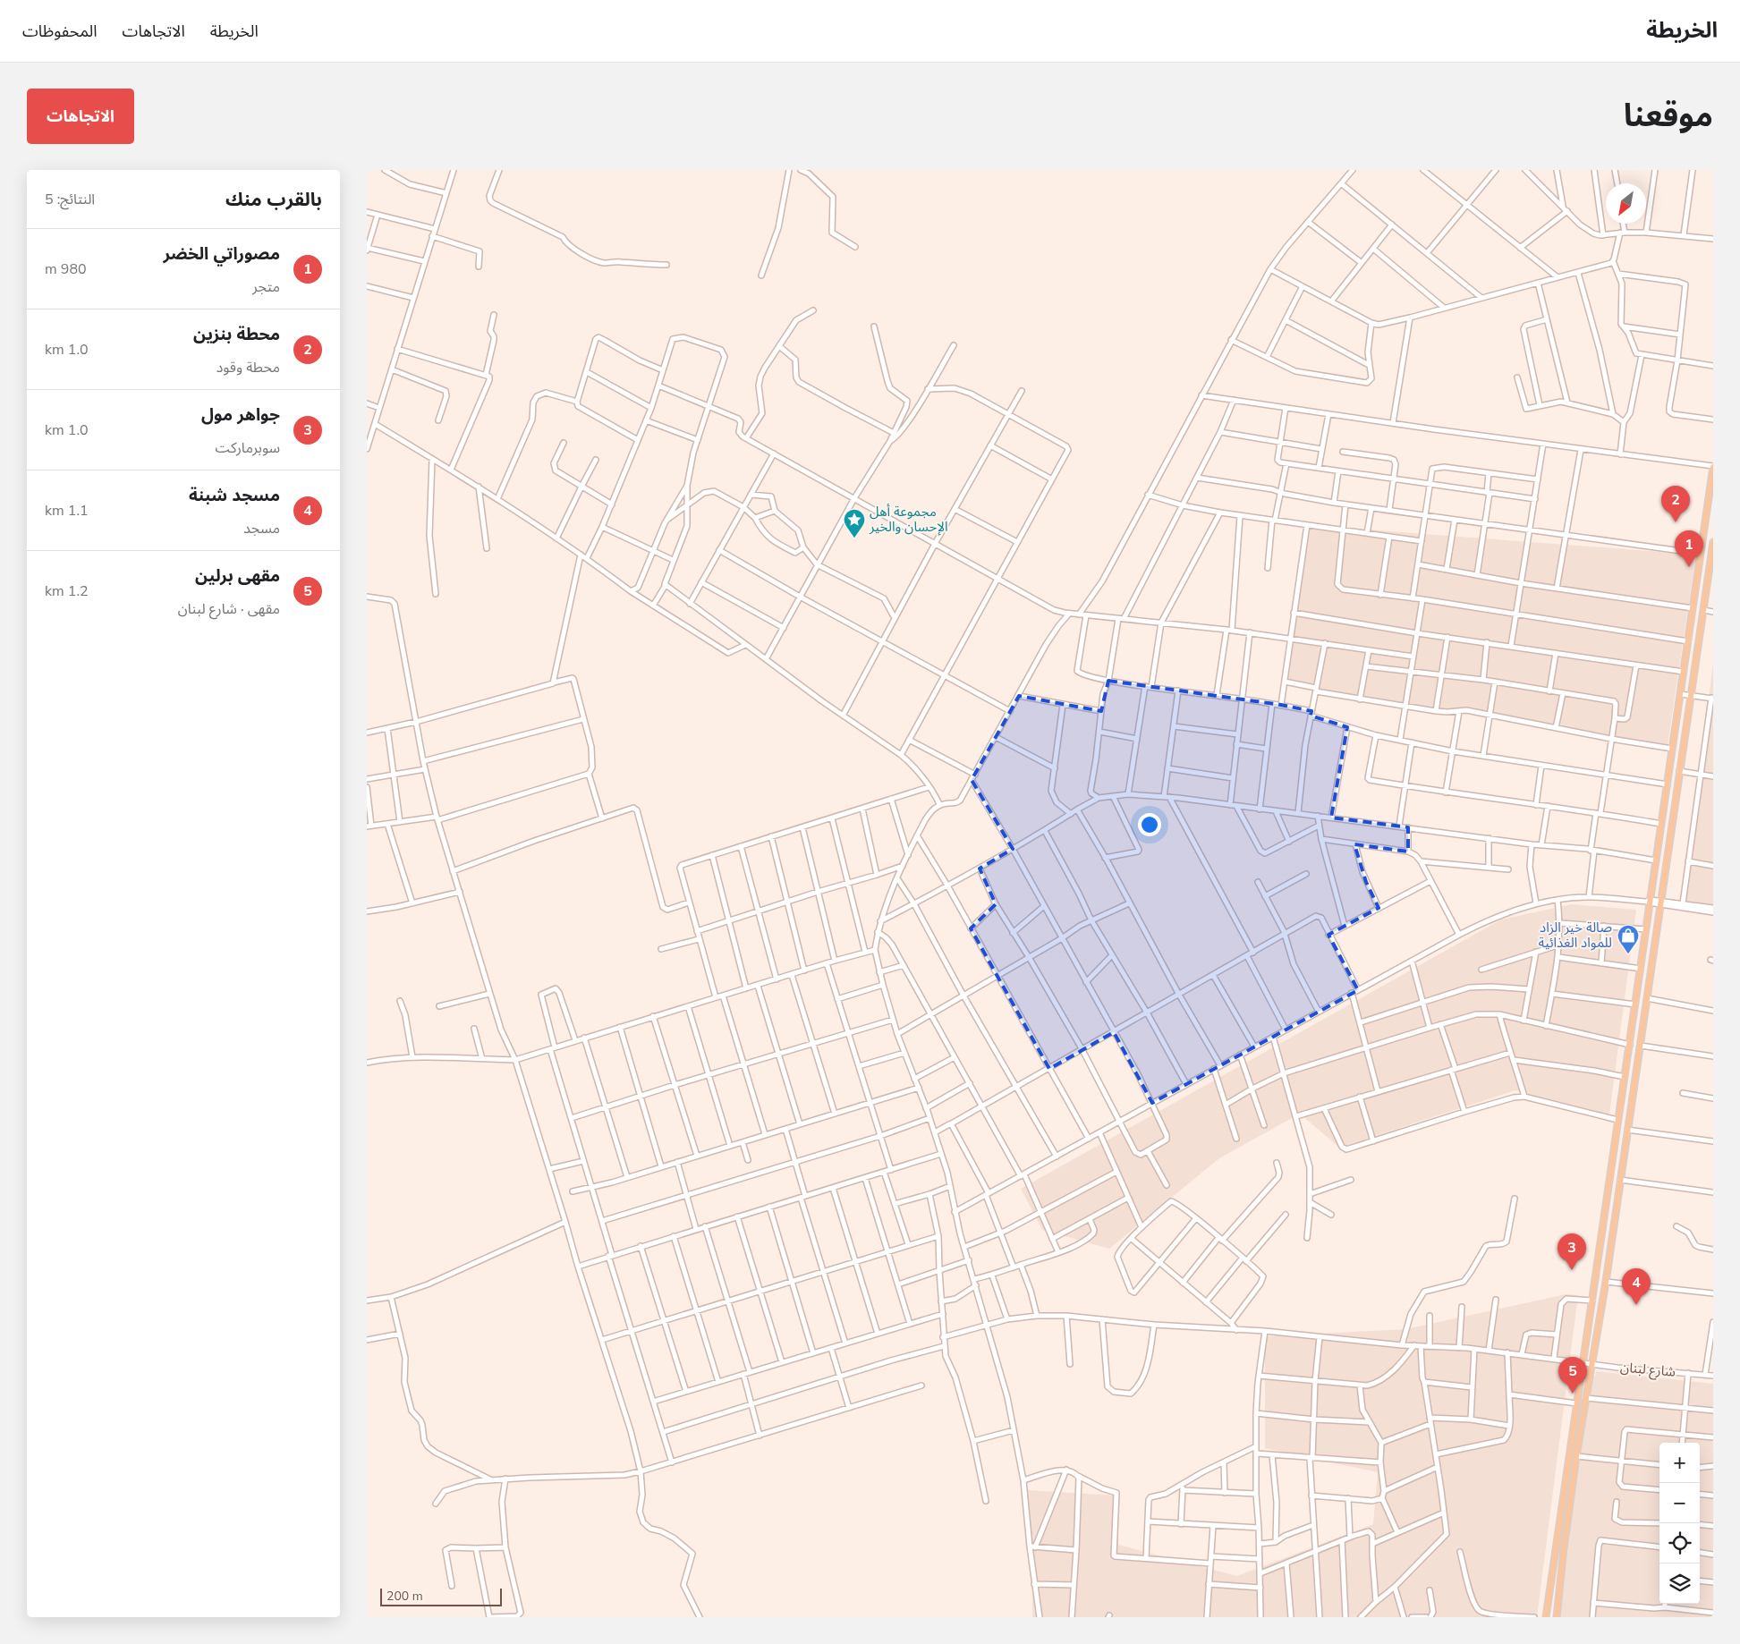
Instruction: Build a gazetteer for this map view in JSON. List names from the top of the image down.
{
  "streets": {
    "street": ["شارع لبنان"]
  },
  "places": {
    "place": ["مجموعة أهل الإحسان والخير"],
    "shop": ["صالة خير الزاد للمواد الغذائية"]
  },
  "scale_bar": "200 m",
  "north": "bottom left",
  "page": {
    "header": "الخريطة",
    "nav": ["الخريطة", "الاتجاهات", "المحفوظات"],
    "title": "موقعنا",
    "buttons": "الاتجاهات",
    "heading": ["بالقرب منك", "النتائج: 5"],
    "list": [
      {
        "mark": "1",
        "name": "مصوراتي الخضر",
        "note": "متجر",
        "value": "980 m"
      },
      {
        "mark": "2",
        "name": "محطة بنزين",
        "note": "محطة وقود",
        "value": "1.0 km"
      },
      {
        "mark": "3",
        "name": "جواهر مول",
        "note": "سوبرماركت",
        "value": "1.0 km"
      },
      {
        "mark": "4",
        "name": "مسجد شبنة",
        "note": "مسجد",
        "value": "1.1 km"
      },
      {
        "mark": "5",
        "name": "مقهى برلين",
        "note": "مقهى · شارع لبنان",
        "value": "1.2 km"
      }
    ],
    "pins": [
      "2",
      "1",
      "3",
      "4",
      "5"
    ],
    "map_buttons": ["+", "−"],
    "scale": "200 m"
  }
}
